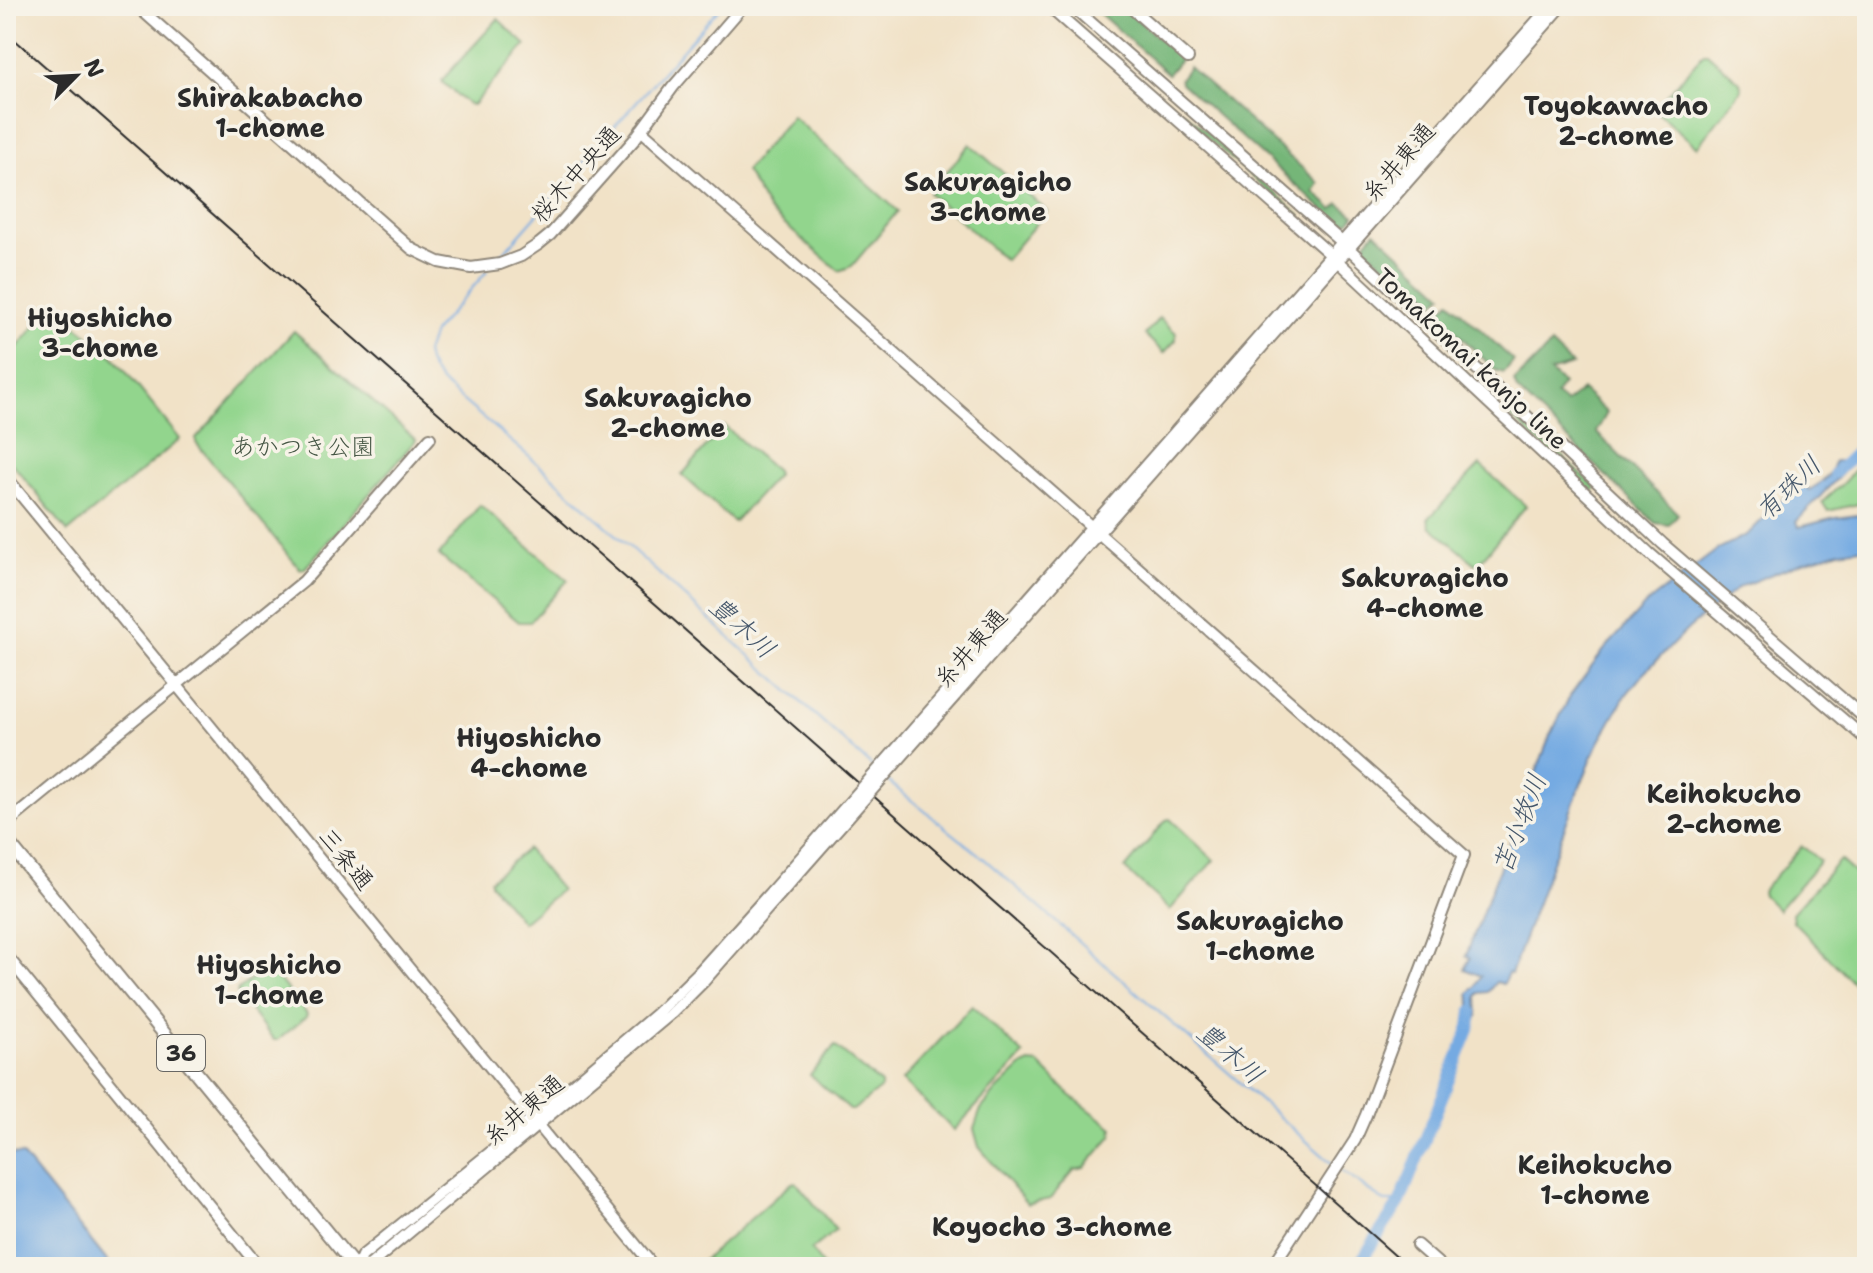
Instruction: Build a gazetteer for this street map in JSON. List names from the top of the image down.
{
  "streets": {
    "highway": ["36"],
    "street": [
      "糸井東通",
      "桜木中央通",
      "Tomakomai kanjo line",
      "三条通"
    ]
  },
  "crossings": [
    ["糸井東通", "桜木中央通"],
    ["糸井東通", "Tomakomai kanjo line"],
    ["糸井東通", "三条通"],
    ["糸井東通", "36"]
  ],
  "districts": [
    "Shirakabacho 1-chome",
    "Toyokawacho 2-chome",
    "Sakuragicho 3-chome",
    "Hiyoshicho 3-chome",
    "Sakuragicho 2-chome",
    "Sakuragicho 4-chome",
    "Hiyoshicho 4-chome",
    "Keihokucho 2-chome",
    "Sakuragicho 1-chome",
    "Hiyoshicho 1-chome",
    "Keihokucho 1-chome",
    "Koyocho 3-chome"
  ],
  "water": ["有珠川", "豊木川", "苫小牧川"],
  "parks": ["あかつき公園"],
  "north": "top right"
}
